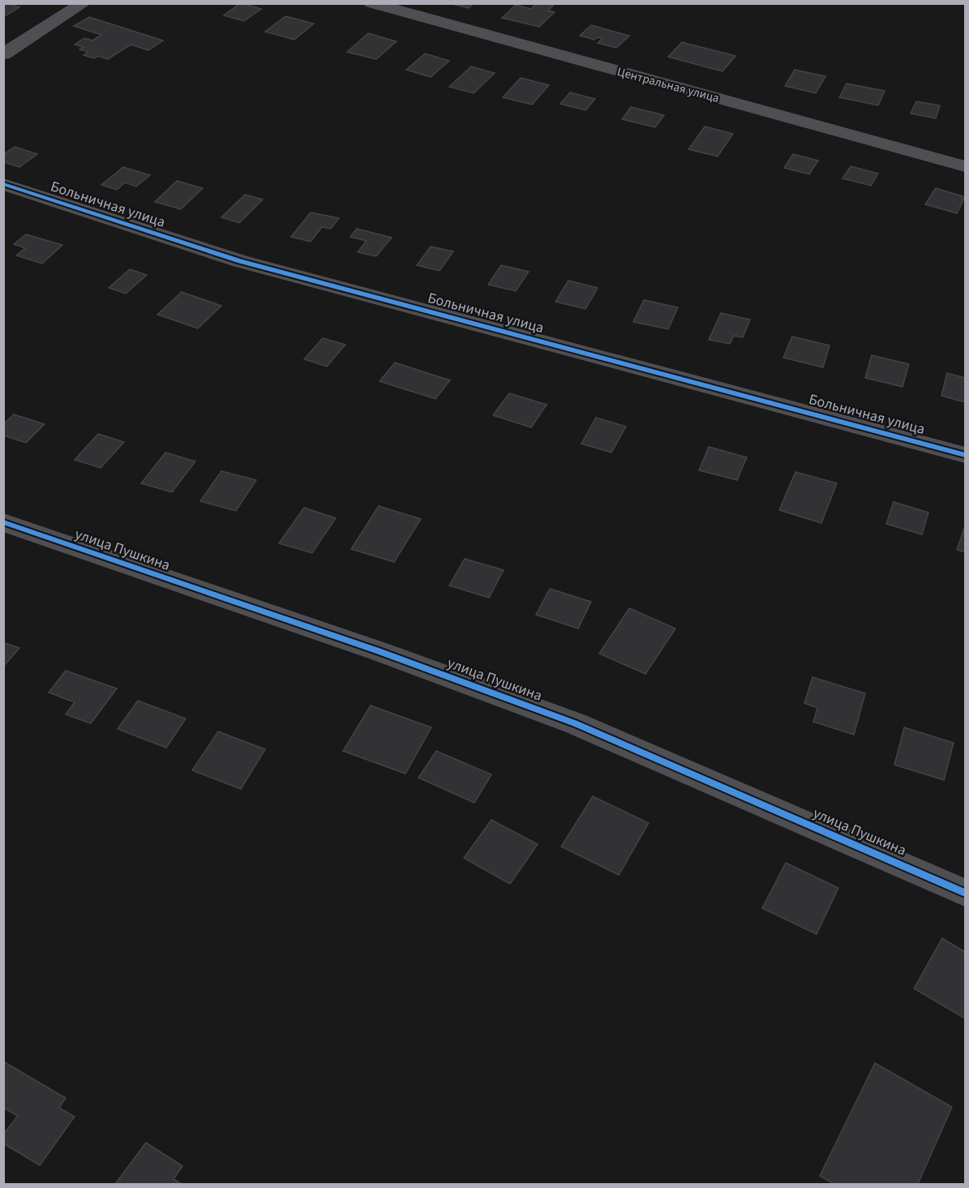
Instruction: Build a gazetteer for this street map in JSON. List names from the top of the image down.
{
  "streets": {
    "street": ["Центральная улица", "Больничная улица", "улица Пушкина"]
  }
}
